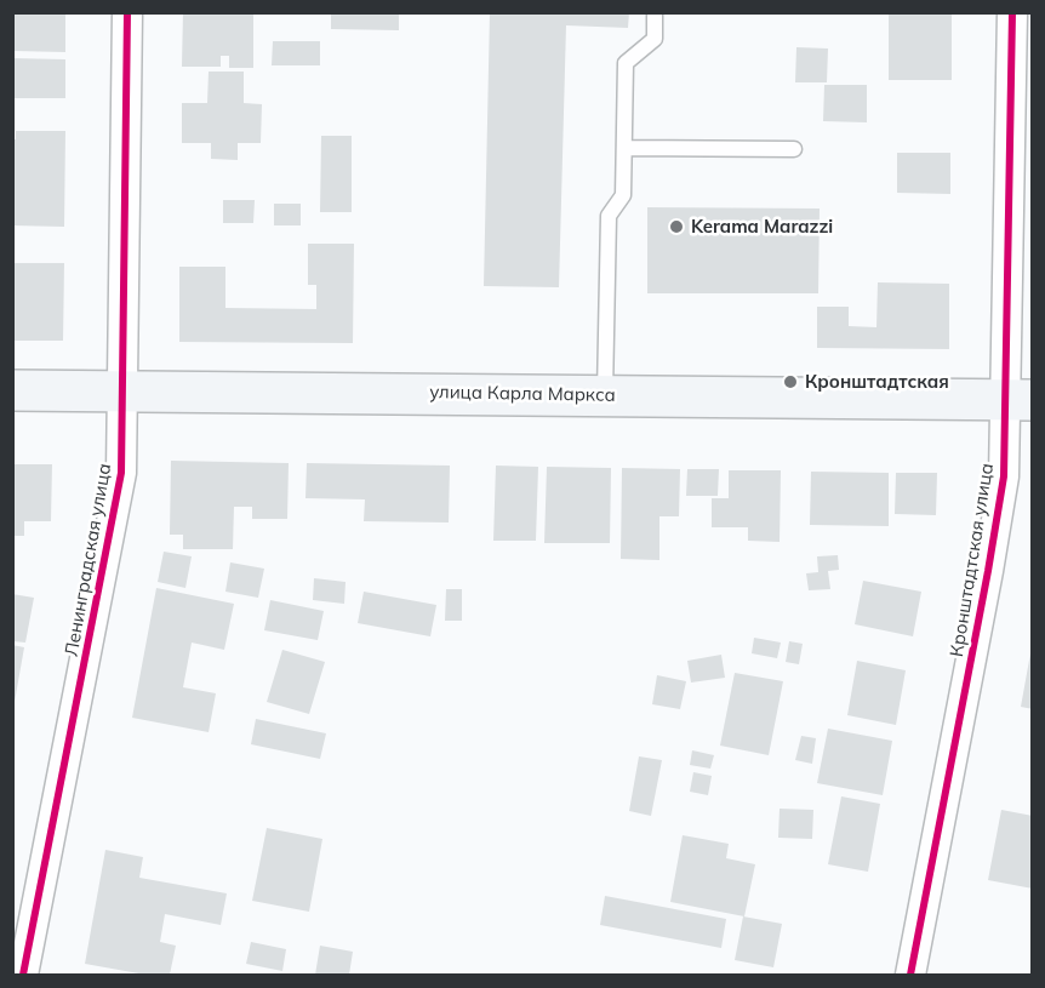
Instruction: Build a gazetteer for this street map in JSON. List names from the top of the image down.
{
  "streets": {
    "main road": ["улица Карла Маркса"],
    "street": ["Ленинградская улица", "Кронштадтская улица"]
  },
  "crossings": [
    ["улица Карла Маркса", "Ленинградская улица"],
    ["улица Карла Маркса", "Кронштадтская улица"]
  ],
  "places": ["Kerama Marazzi", "Кронштадтская"]
}
